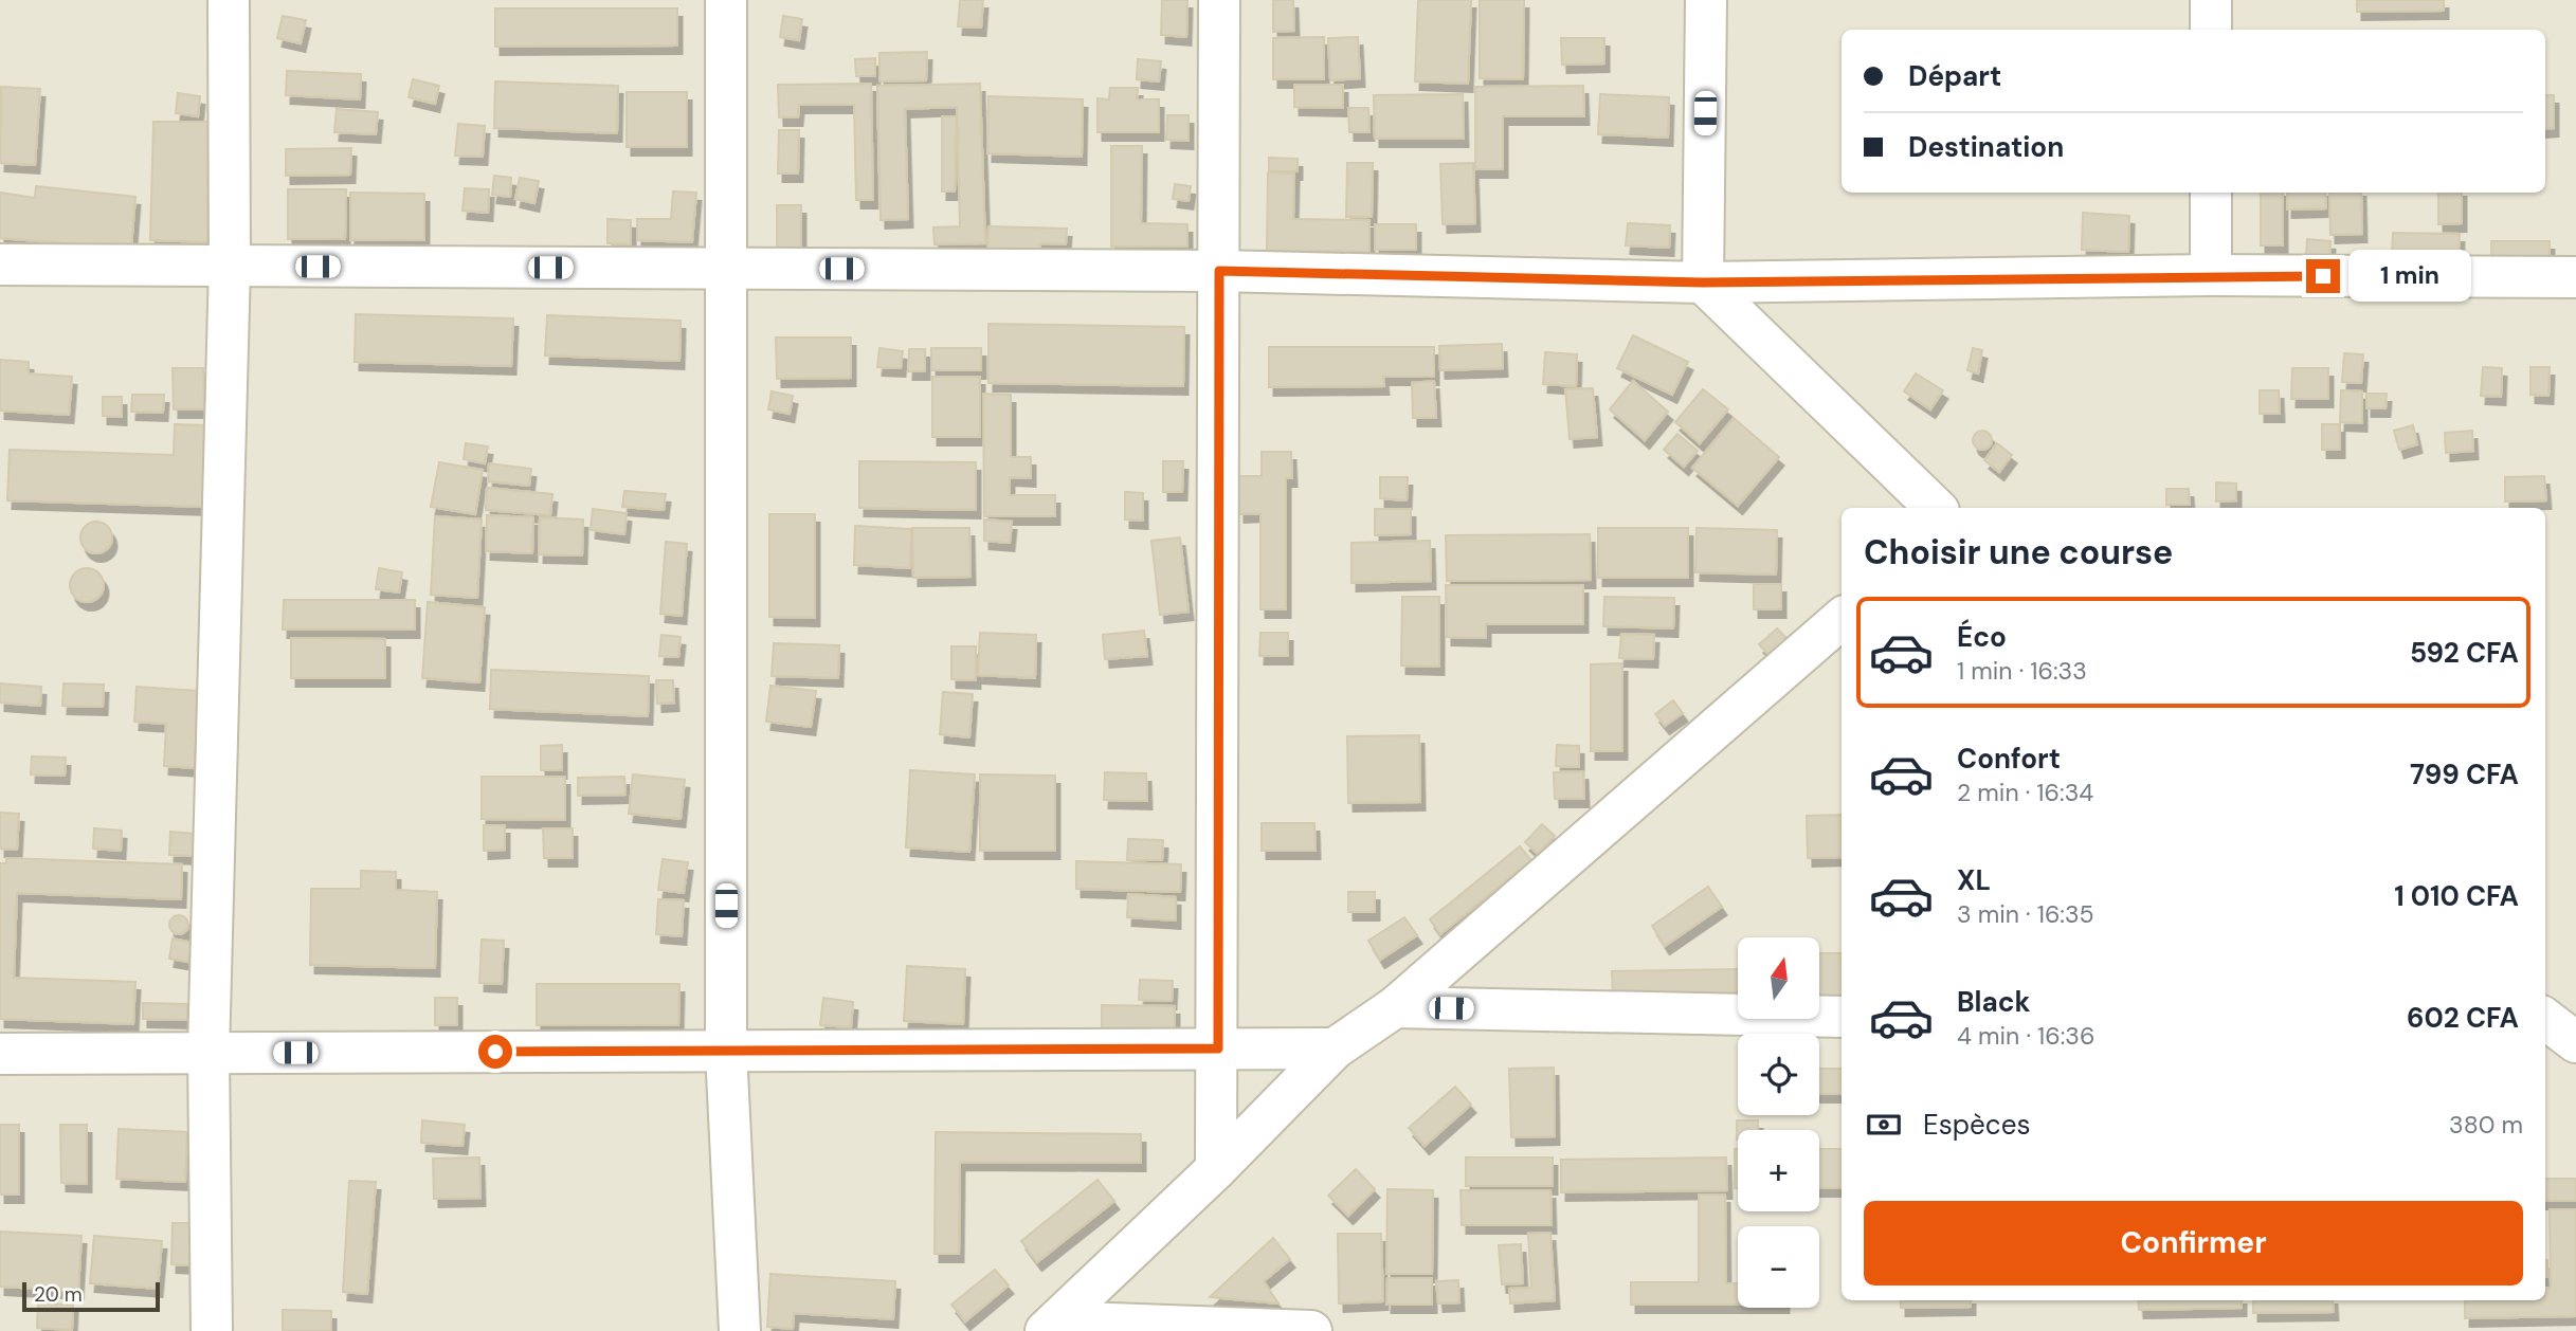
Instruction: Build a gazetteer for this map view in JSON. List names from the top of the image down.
{
  "scale_bar": "20 m",
  "north": "top",
  "page": {
    "banner": ["Départ", "Destination"],
    "bubble": "1 min",
    "heading": "Choisir une course",
    "list": [
      {
        "name": "Éco",
        "note": "1 min · 16:33",
        "value": "592 CFA"
      },
      {
        "name": "Confort",
        "note": "2 min · 16:34",
        "value": "799 CFA"
      },
      {
        "name": "XL",
        "note": "3 min · 16:35",
        "value": "1 010 CFA"
      },
      {
        "name": "Black",
        "note": "4 min · 16:36",
        "value": "602 CFA"
      }
    ],
    "map_buttons": ["+", "−"],
    "pay": ["Espèces", "380 m"],
    "buttons": "Confirmer",
    "scale": "20 m"
  }
}
